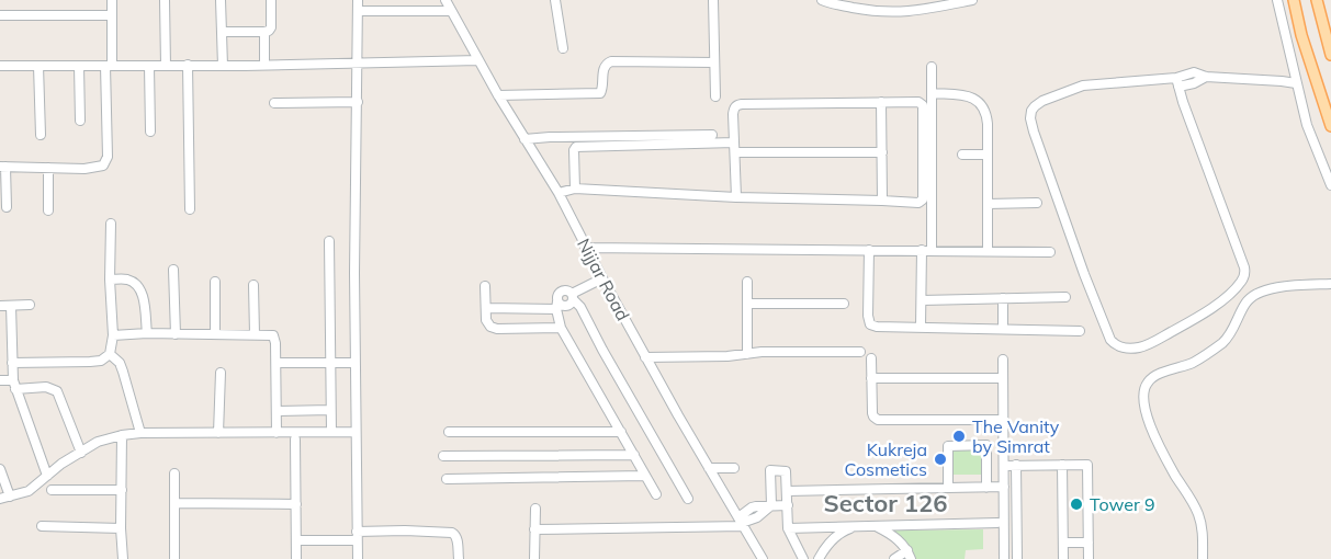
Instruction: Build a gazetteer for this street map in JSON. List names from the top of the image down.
{
  "streets": {
    "street": ["Nijjar Road"]
  },
  "districts": ["Sector 126"],
  "places": ["The Vanity by Simrat", "Kukreja Cosmetics", "Tower 9"]
}
